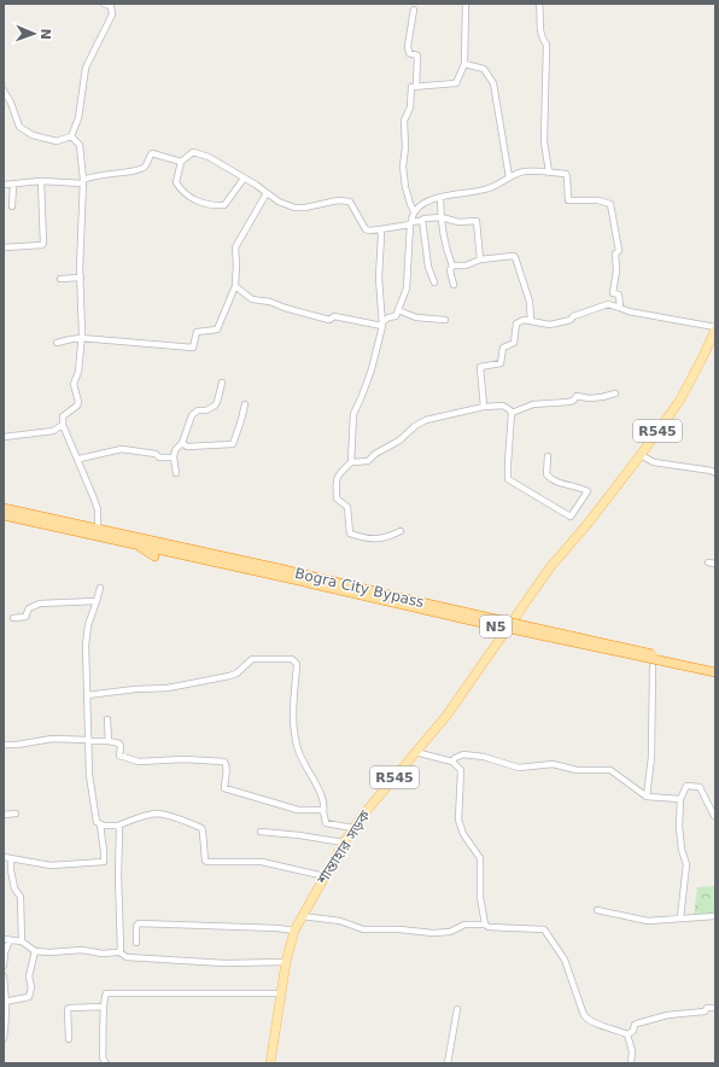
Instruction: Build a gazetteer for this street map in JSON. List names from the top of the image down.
{
  "streets": {
    "highway": ["Bogra City Bypass", "N5"],
    "main road": ["R545", "শান্তাহার সড়ক"]
  },
  "crossings": [
    ["R545", "শান্তাহার সড়ক"]
  ],
  "north": "right"
}
